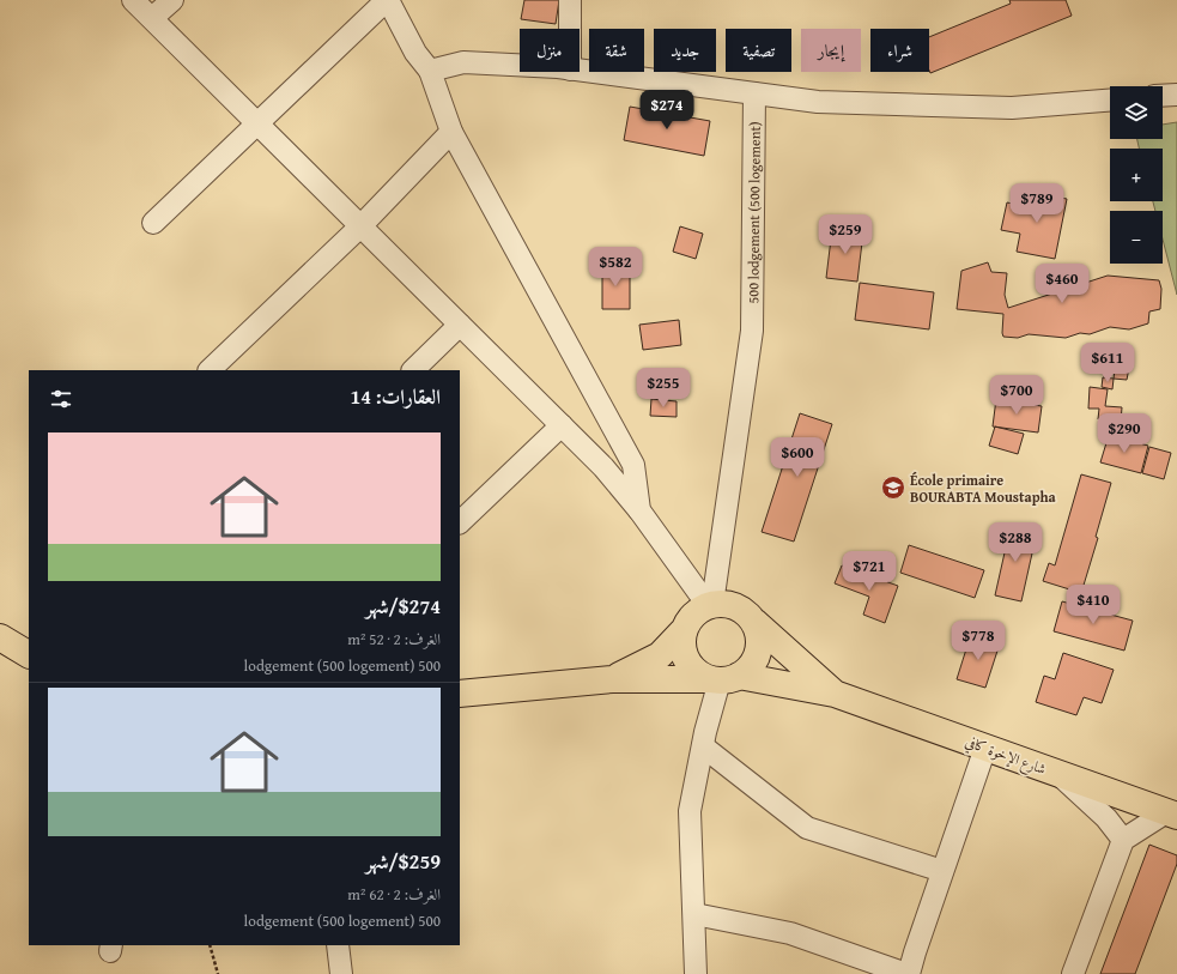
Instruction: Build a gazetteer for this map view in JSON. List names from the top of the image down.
{
  "streets": {
    "main road": ["شارع الإخوة كافي"],
    "street": ["500 lodgement (500 logement)"]
  },
  "places": {
    "school or university": ["École primaire BOURABTA Moustapha"]
  },
  "page": {
    "chip": [
      "شراء",
      "إيجار",
      "تصفية",
      "جديد",
      "شقة",
      "منزل"
    ],
    "map_buttons": ["+", "−"],
    "price": [
      "$274",
      "$789",
      "$259",
      "$582",
      "$460",
      "$611",
      "$255",
      "$700",
      "$290",
      "$600",
      "$288",
      "$721",
      "$410",
      "$778"
    ],
    "heading": "العقارات: 14",
    "list": [
      {
        "name": "$274/شهر",
        "note": "الغرف: 2 · 52 m² · 500 lodgement (500 logement)"
      },
      {
        "name": "$259/شهر",
        "note": "الغرف: 2 · 62 m² · 500 lodgement (500 logement)"
      }
    ]
  }
}
